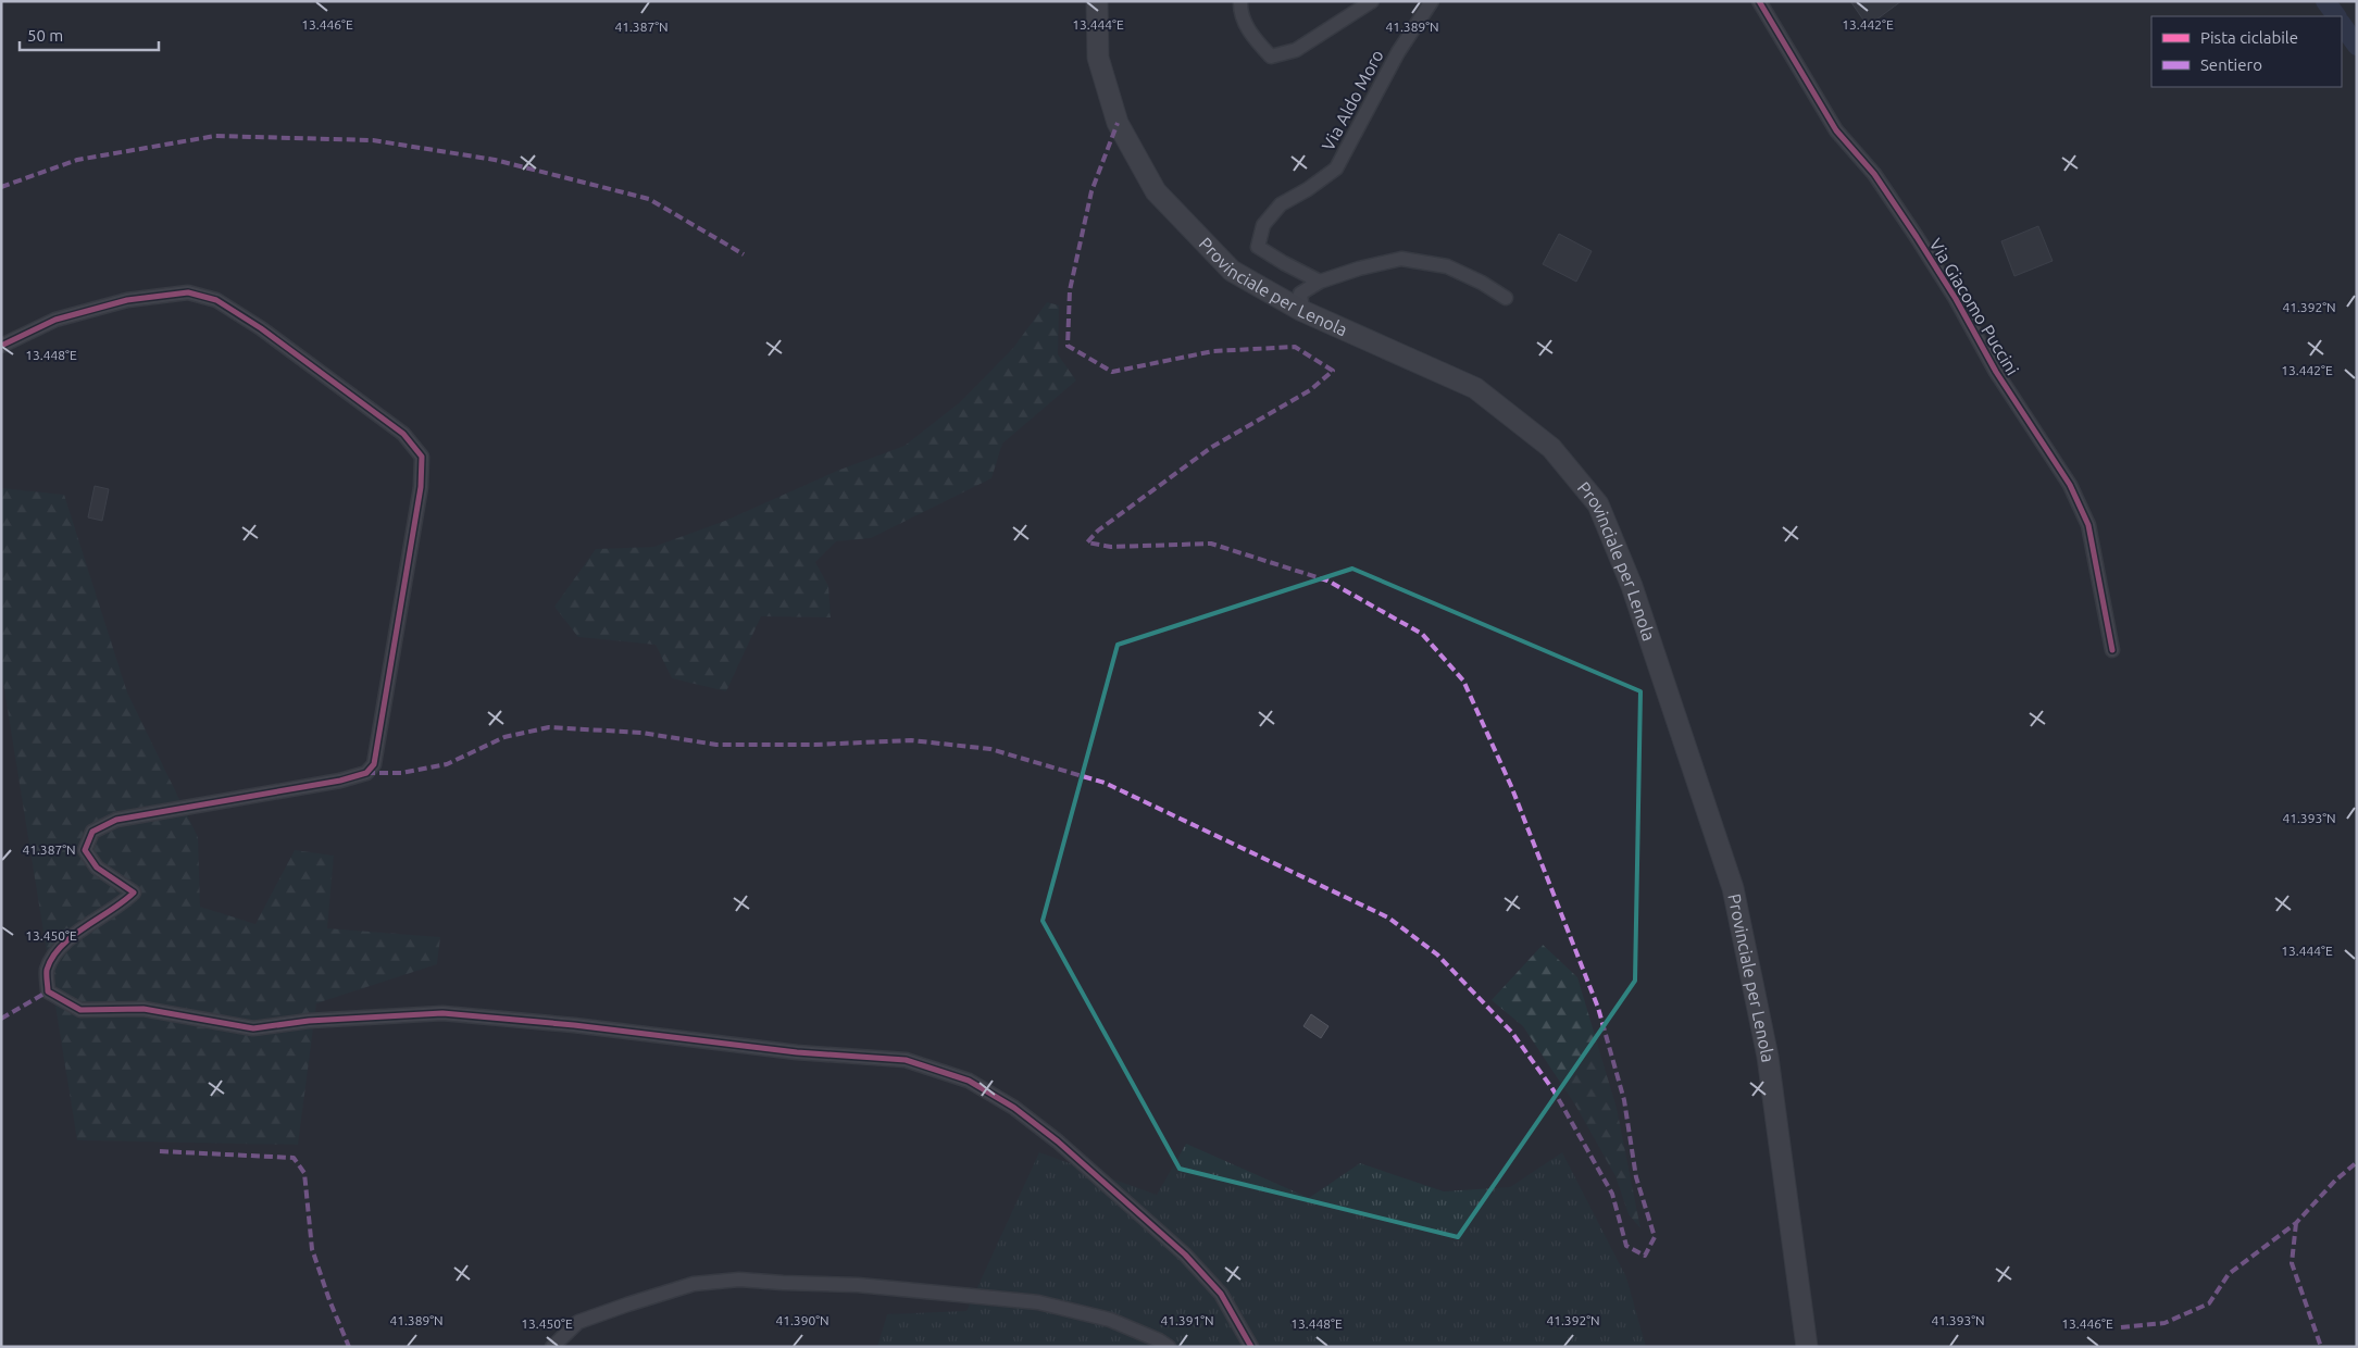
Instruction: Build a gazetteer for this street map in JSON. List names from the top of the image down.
{
  "streets": {
    "main road": ["Provinciale per Lenola"],
    "street": ["Via Aldo Moro", "Via Giacomo Puccini"]
  },
  "legend": ["Pista ciclabile", "Sentiero"],
  "scale_bar": "50 m",
  "coordinates": [
    "13.446°E",
    "13.442°E",
    "13.444°E",
    "41.387°N",
    "41.389°N",
    "41.392°N",
    "13.448°E",
    "41.393°N",
    "13.450°E",
    "41.390°N",
    "41.391°N"
  ]
}
